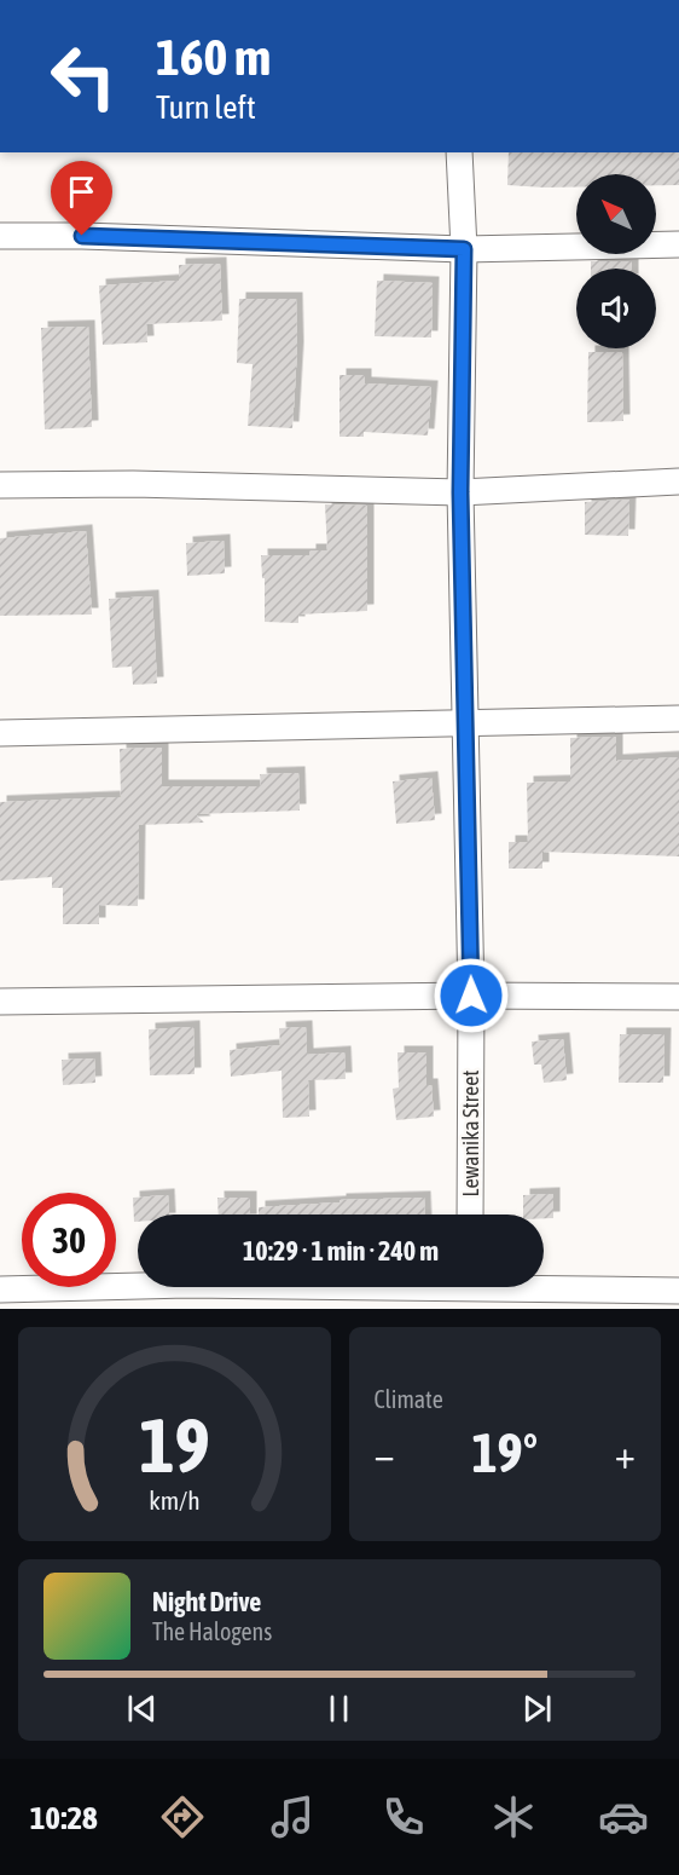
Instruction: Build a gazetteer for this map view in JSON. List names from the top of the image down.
{
  "streets": {
    "street": ["Lewanika Street"]
  },
  "north": "top left",
  "page": {
    "turn": ["160 m", "Turn left"],
    "limit": "30",
    "trip": "10:29 · 1 min · 240 m",
    "tile": "Climate",
    "heat": ["−", "19°", "+"],
    "song": ["Night Drive", "The Halogens"],
    "tabs": "10:28",
    "gauge": ["19", "km/h"]
  }
}
